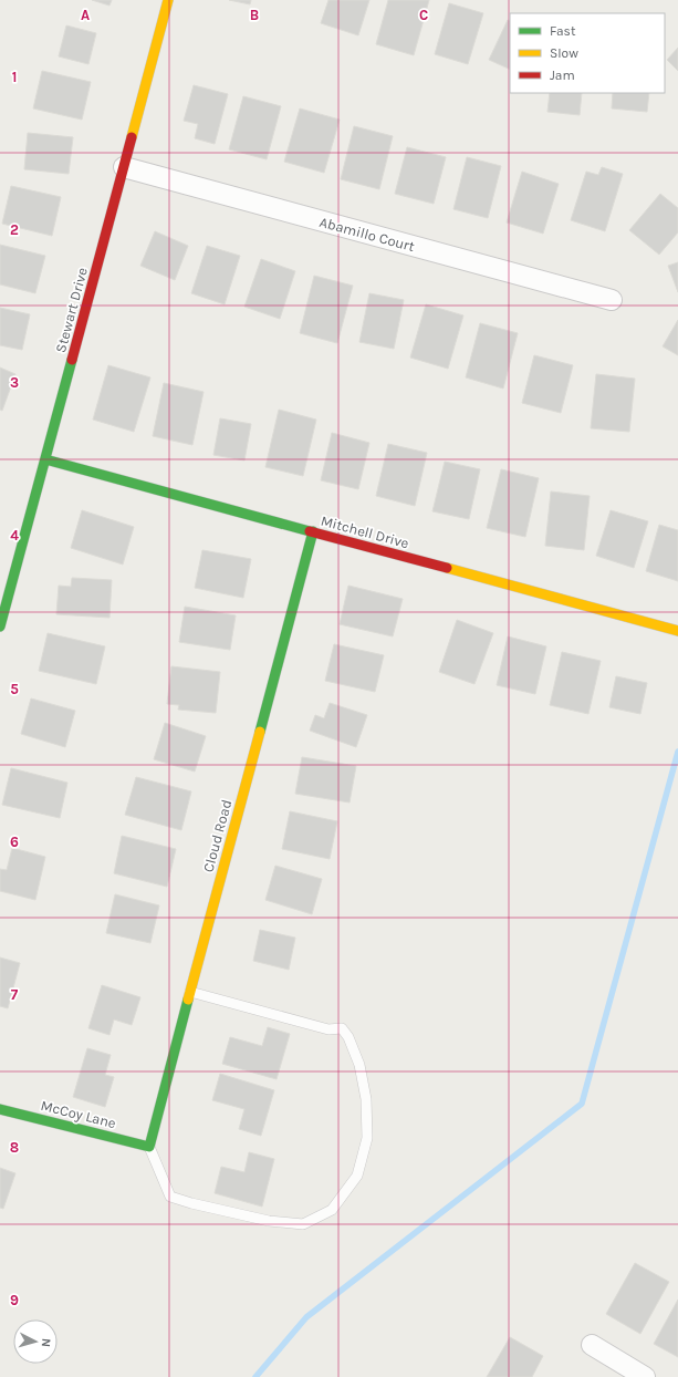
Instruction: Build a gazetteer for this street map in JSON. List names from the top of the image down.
{
  "streets": {
    "street": [
      "Abamillo Court",
      "Stewart Drive",
      "Mitchell Drive",
      "Cloud Road",
      "McCoy Lane"
    ]
  },
  "crossings": [
    ["Abamillo Court", "Stewart Drive"],
    ["Stewart Drive", "Mitchell Drive"],
    ["Mitchell Drive", "Cloud Road"],
    ["Cloud Road", "McCoy Lane"]
  ],
  "legend": ["Fast", "Slow", "Jam"],
  "north": "right",
  "grid": {
    "columns": ["A", "B", "C"],
    "rows": [
      "1",
      "2",
      "3",
      "4",
      "5",
      "6",
      "7",
      "8",
      "9"
    ]
  }
}
